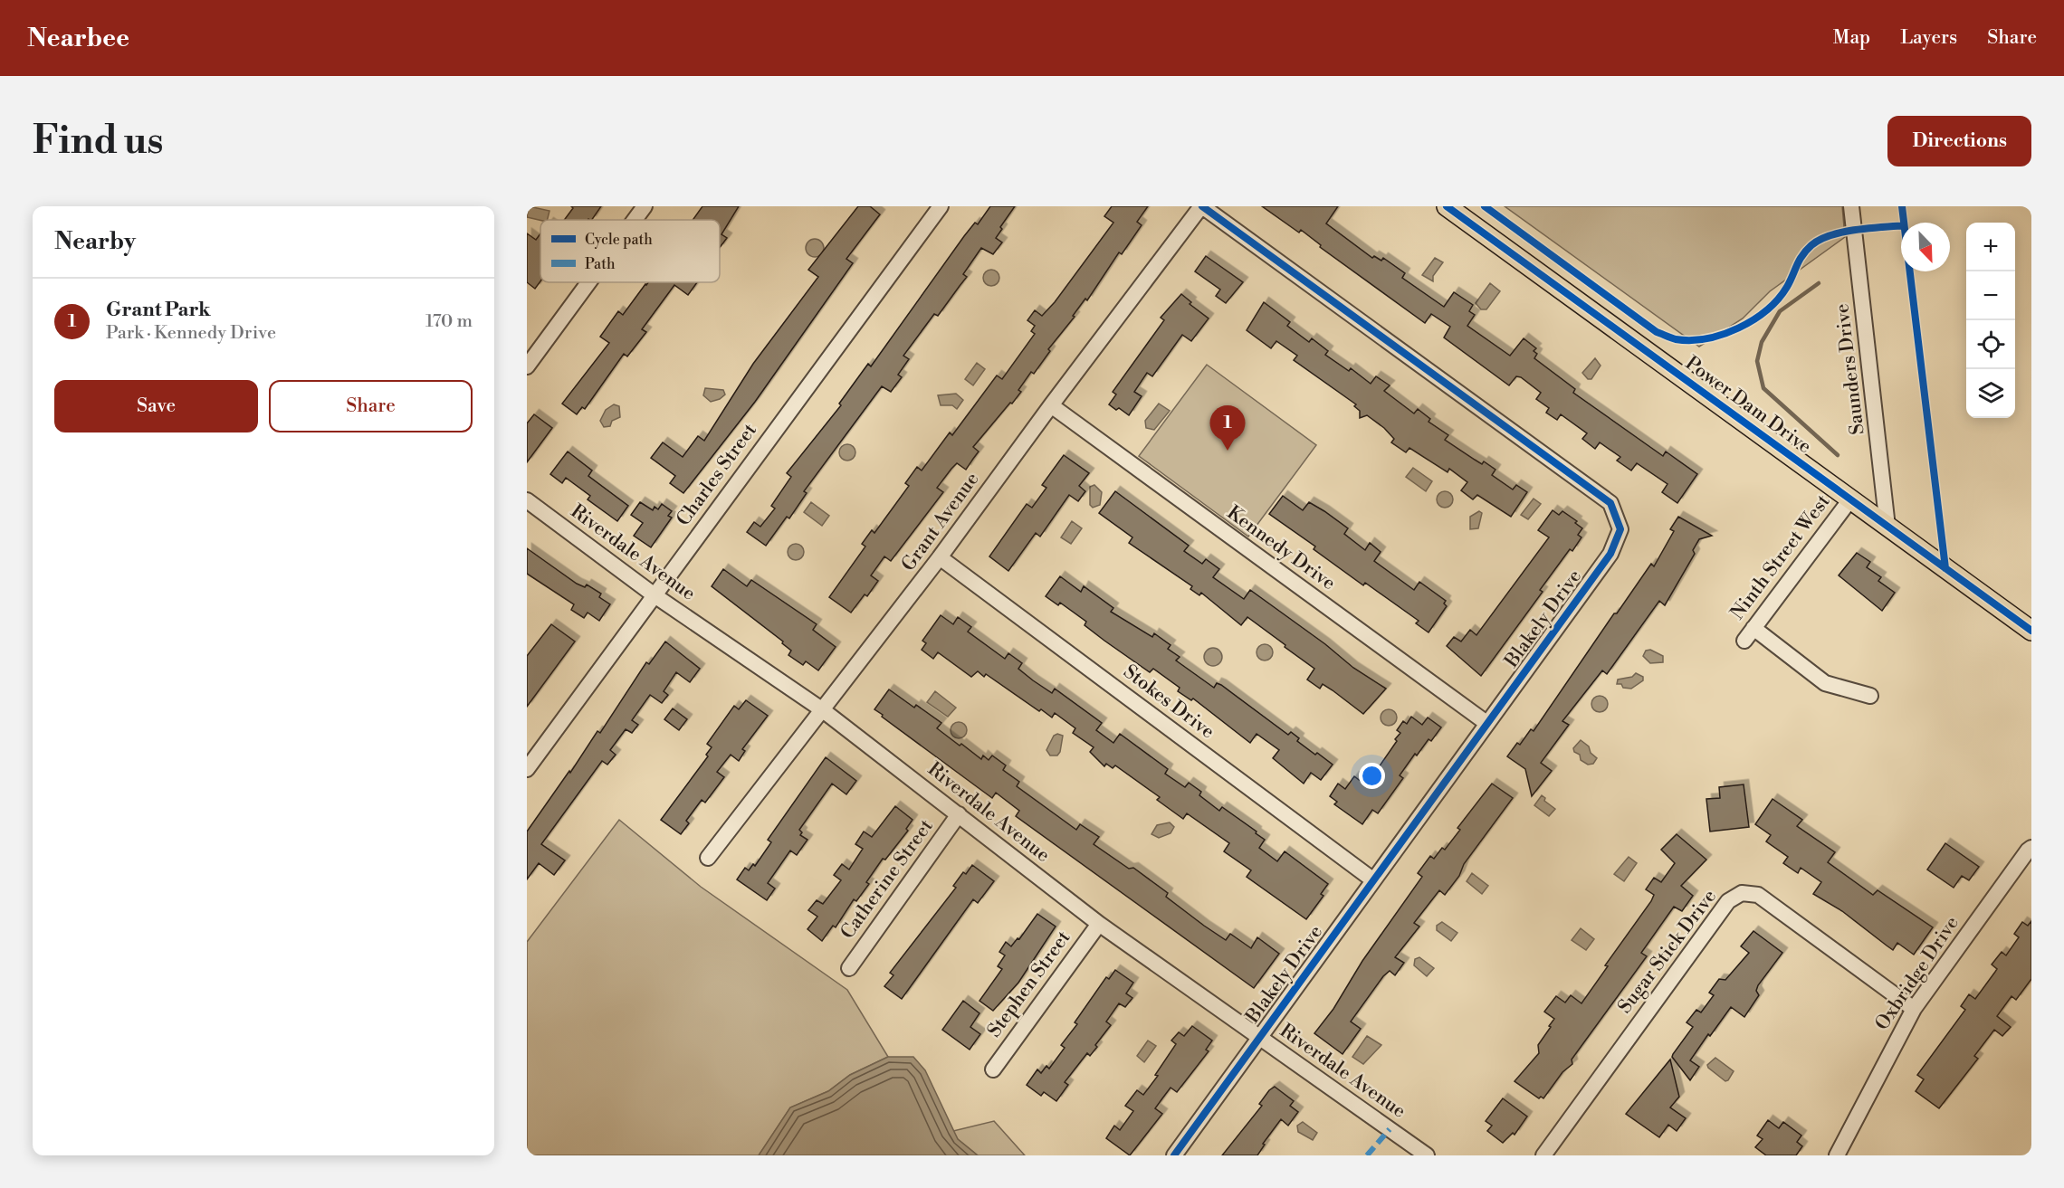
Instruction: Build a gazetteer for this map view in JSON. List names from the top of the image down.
{
  "streets": {
    "main road": ["Power Dam Drive"],
    "street": [
      "Saunders Drive",
      "Charles Street",
      "Grant Avenue",
      "Kennedy Drive",
      "Riverdale Avenue",
      "Ninth Street West",
      "Blakely Drive",
      "Stokes Drive",
      "Catherine Street",
      "Sugar Stick Drive",
      "Oxbridge Drive",
      "Stephen Street"
    ]
  },
  "crossings": [
    ["Saunders Drive", "Power Dam Drive"],
    ["Power Dam Drive", "Ninth Street West"],
    ["Charles Street", "Riverdale Avenue"],
    ["Grant Avenue", "Kennedy Drive"],
    ["Grant Avenue", "Riverdale Avenue"],
    ["Grant Avenue", "Blakely Drive"],
    ["Grant Avenue", "Stokes Drive"],
    ["Kennedy Drive", "Blakely Drive"],
    ["Riverdale Avenue", "Blakely Drive"],
    ["Riverdale Avenue", "Catherine Street"],
    ["Riverdale Avenue", "Stephen Street"],
    ["Blakely Drive", "Stokes Drive"],
    ["Sugar Stick Drive", "Oxbridge Drive"]
  ],
  "legend": ["Cycle path", "Path"],
  "north": "bottom right",
  "page": {
    "header": "Nearbee",
    "nav": ["Map", "Layers", "Share"],
    "buttons": [
      "Directions",
      ["Save", "Share"]
    ],
    "title": "Find us",
    "heading": "Nearby",
    "map_buttons": ["+", "−"],
    "list": [
      {
        "mark": "1",
        "name": "Grant Park",
        "note": "Park · Kennedy Drive",
        "value": "170 m"
      }
    ],
    "pins": "1"
  }
}
